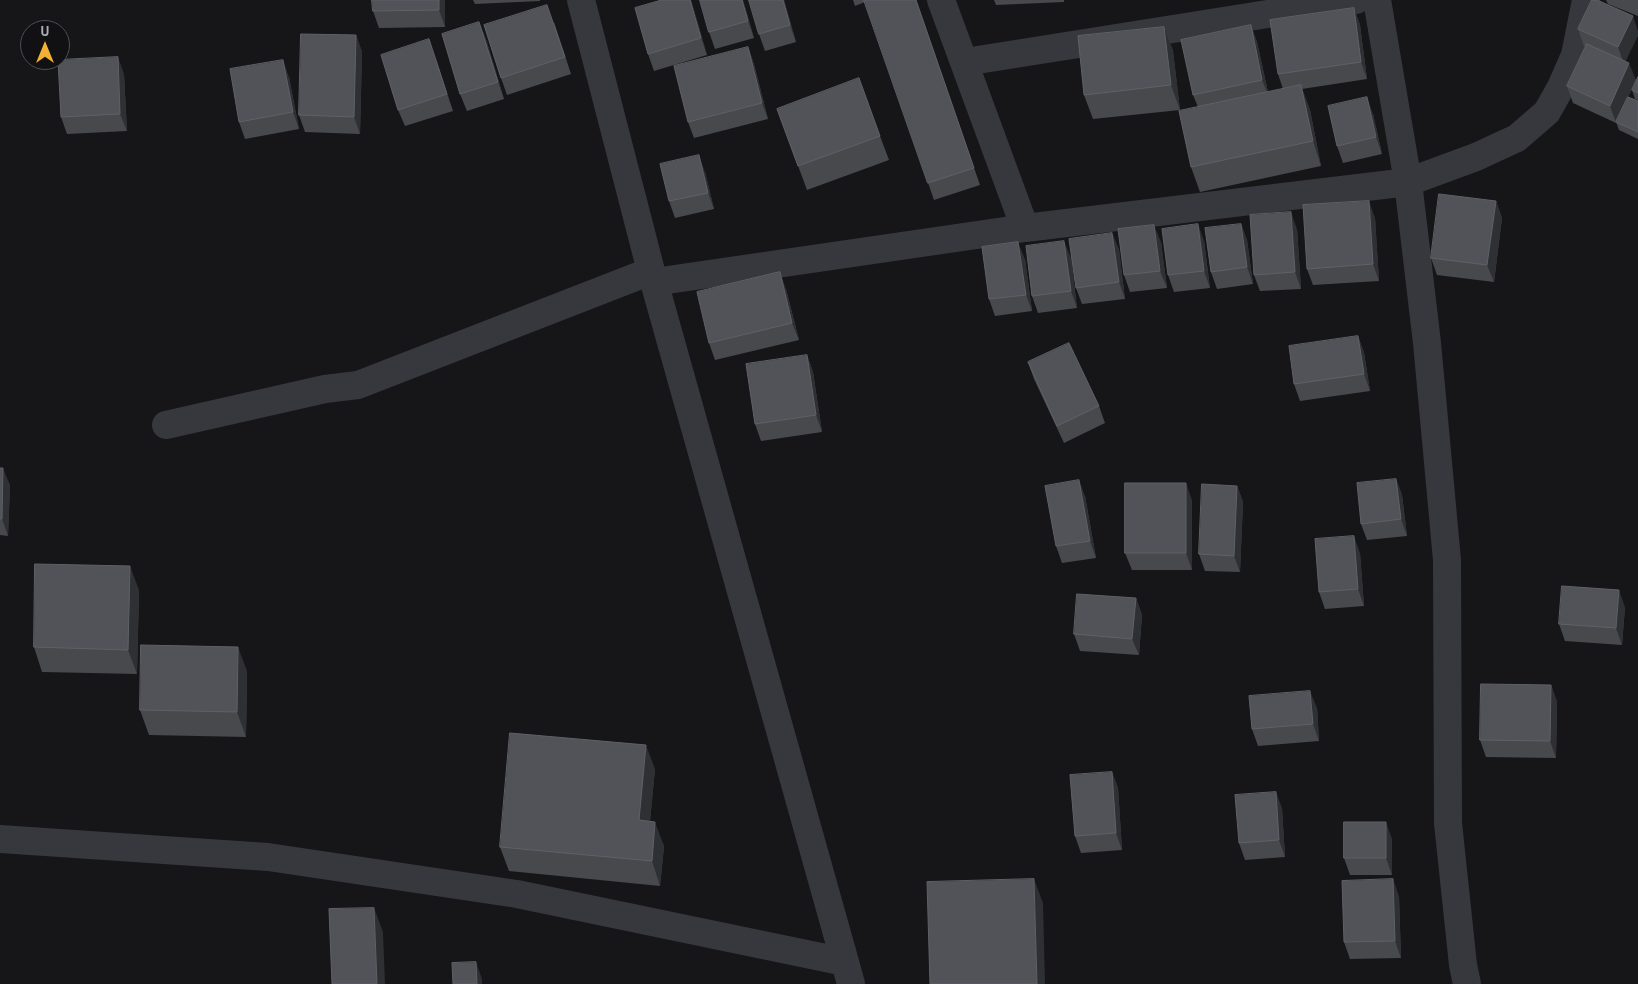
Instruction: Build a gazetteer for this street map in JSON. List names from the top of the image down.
{
  "north": "top"
}
